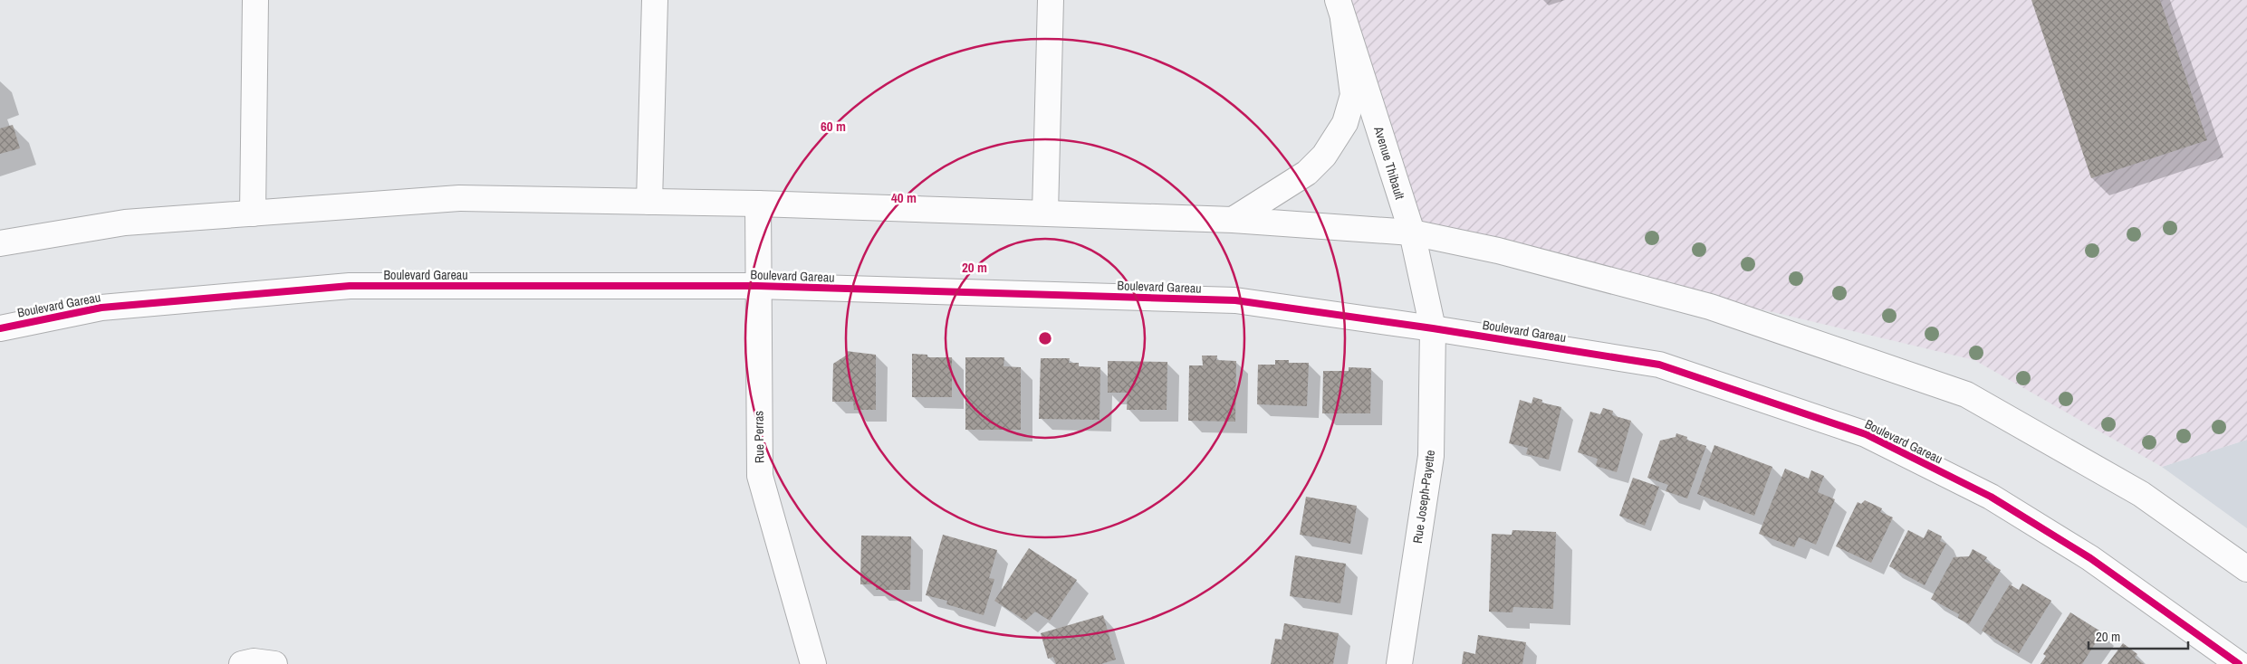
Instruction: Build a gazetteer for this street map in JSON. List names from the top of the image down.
{
  "streets": {
    "street": [
      "Avenue Thibault",
      "Boulevard Gareau",
      "Rue Perras",
      "Rue Joseph-Payette"
    ]
  },
  "crossings": [
    ["Avenue Thibault", "Boulevard Gareau"],
    ["Avenue Thibault", "Rue Joseph-Payette"],
    ["Boulevard Gareau", "Rue Perras"],
    ["Boulevard Gareau", "Rue Joseph-Payette"]
  ],
  "scale_bar": "20 m",
  "rings": ["60 m", "40 m", "20 m"]
}
